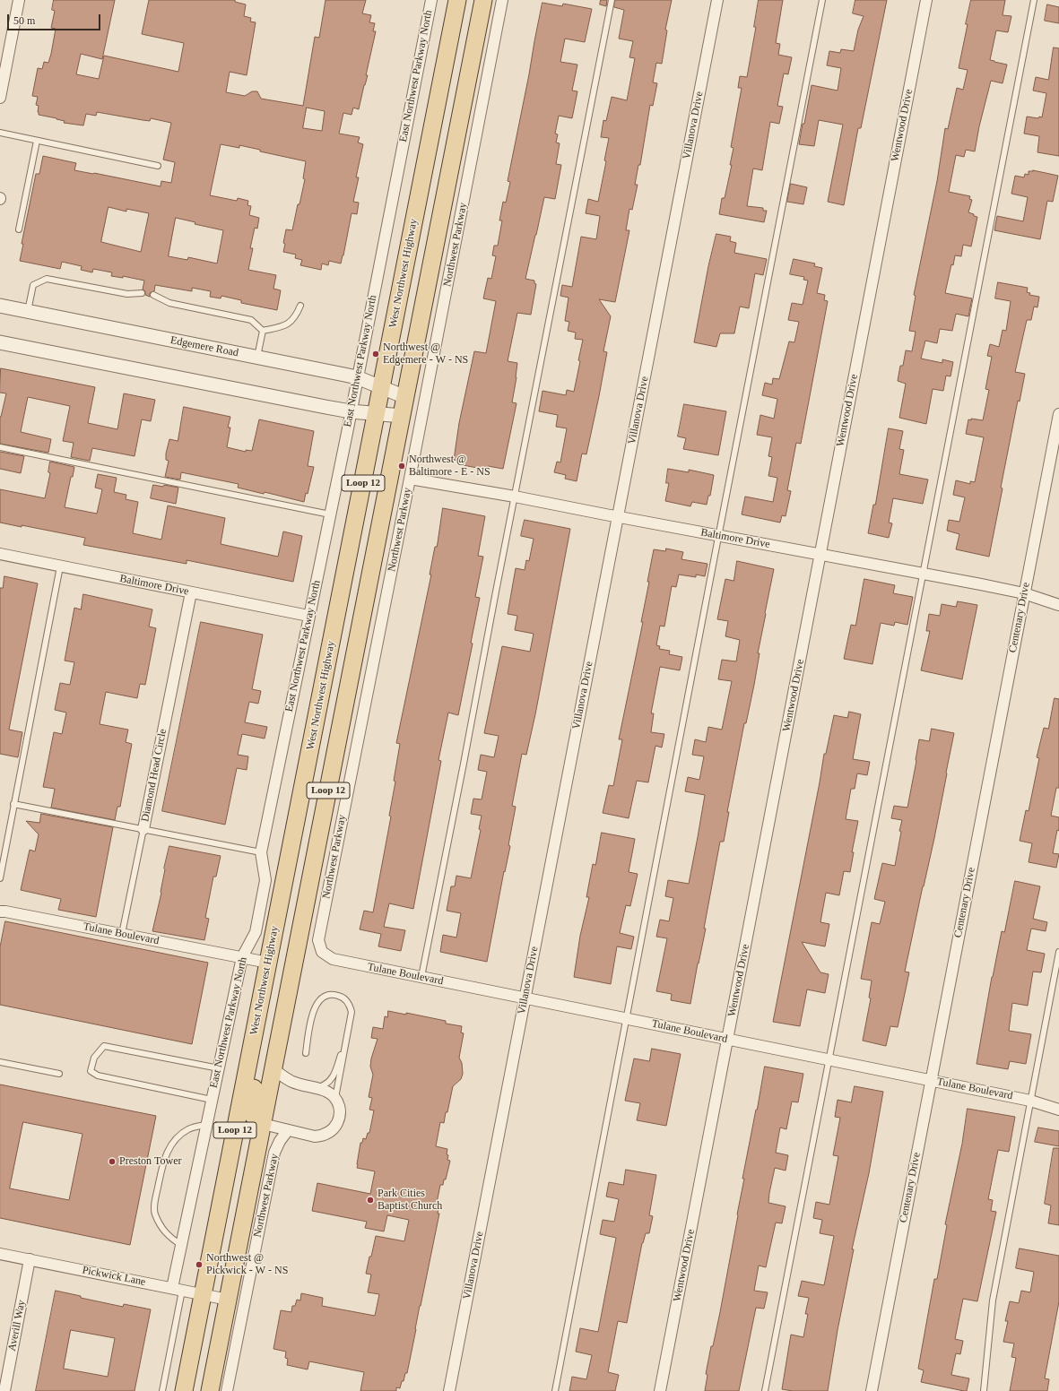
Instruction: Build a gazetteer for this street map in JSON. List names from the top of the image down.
{
  "streets": {
    "main road": ["West Northwest Highway", "Loop 12"],
    "street": [
      "East Northwest Parkway North",
      "Villanova Drive",
      "Wentwood Drive",
      "Northwest Parkway",
      "Edgemere Road",
      "Baltimore Drive",
      "Centenary Drive",
      "Diamond Head Circle",
      "Tulane Boulevard",
      "Pickwick Lane",
      "Averill Way"
    ]
  },
  "crossings": [
    ["East Northwest Parkway North", "Edgemere Road"],
    ["East Northwest Parkway North", "Baltimore Drive"],
    ["East Northwest Parkway North", "Tulane Boulevard"],
    ["East Northwest Parkway North", "Pickwick Lane"],
    ["Villanova Drive", "Baltimore Drive"],
    ["Villanova Drive", "Tulane Boulevard"],
    ["Wentwood Drive", "Baltimore Drive"],
    ["Wentwood Drive", "Tulane Boulevard"],
    ["Northwest Parkway", "Baltimore Drive"],
    ["Northwest Parkway", "Tulane Boulevard"],
    ["West Northwest Highway", "Edgemere Road"],
    ["West Northwest Highway", "Tulane Boulevard"],
    ["West Northwest Highway", "Pickwick Lane"],
    ["Edgemere Road", "Loop 12"],
    ["Loop 12", "Pickwick Lane"],
    ["Baltimore Drive", "Centenary Drive"],
    ["Baltimore Drive", "Diamond Head Circle"],
    ["Centenary Drive", "Tulane Boulevard"],
    ["Pickwick Lane", "Averill Way"]
  ],
  "places": [
    "Northwest @ Edgemere - W - NS",
    "Northwest @ Baltimore - E - NS",
    "Preston Tower",
    "Park Cities Baptist Church",
    "Northwest @ Pickwick - W - NS"
  ],
  "scale_bar": "50 m"
}
